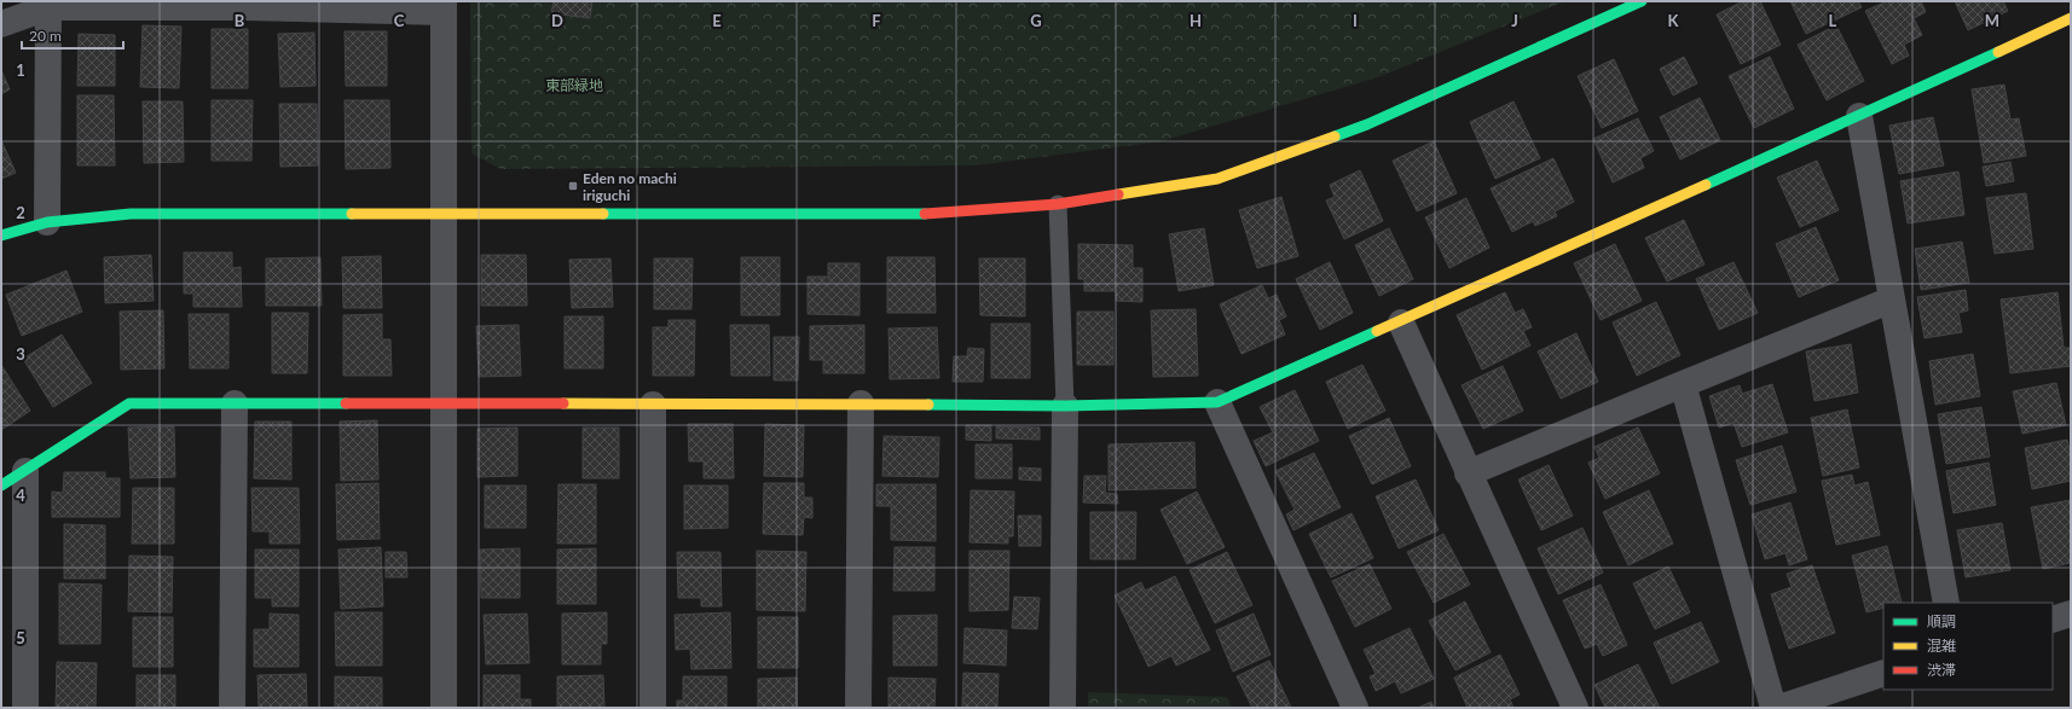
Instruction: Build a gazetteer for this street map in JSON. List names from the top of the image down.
{
  "parks": ["東部緑地"],
  "places": {
    "transit": ["Eden no machi iriguchi"]
  },
  "legend": ["順調", "混雑", "渋滞"],
  "scale_bar": "20 m",
  "grid": {
    "columns": [
      "B",
      "C",
      "D",
      "E",
      "F",
      "G",
      "H",
      "I",
      "J",
      "K",
      "L",
      "M"
    ],
    "rows": [
      "1",
      "2",
      "3",
      "4",
      "5"
    ]
  }
}
